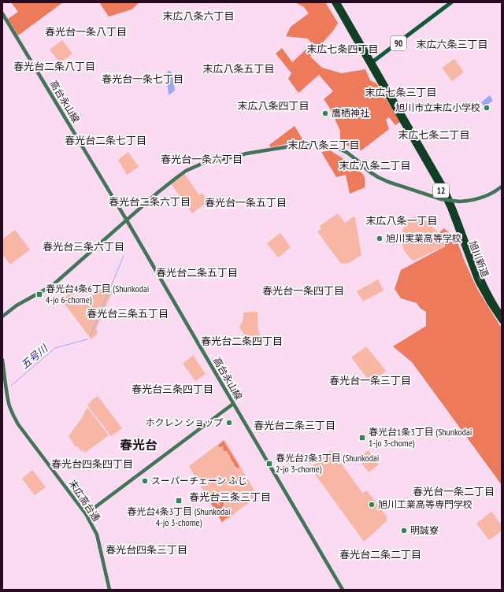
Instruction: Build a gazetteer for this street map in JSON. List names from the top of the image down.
{
  "streets": {
    "highway": ["12", "旭川新道"],
    "main road": ["90"],
    "street": ["高台永山線", "末広高台通"]
  },
  "crossings": [
    ["90", "旭川新道"]
  ],
  "districts": [
    "末広八条六丁目",
    "春光台一条八丁目",
    "末広六条三丁目",
    "末広七条四丁目",
    "春光台二条八丁目",
    "末広八条五丁目",
    "春光台一条七丁目",
    "末広七条三丁目",
    "末広八条四丁目",
    "末広七条二丁目",
    "春光台二条七丁目",
    "末広八条三丁目",
    "春光台一条六丁目",
    "末広八条二丁目",
    "春光台二条六丁目",
    "春光台一条五丁目",
    "末広八条一丁目",
    "春光台三条六丁目",
    "春光台二条五丁目",
    "春光台一条四丁目",
    "春光台三条五丁目",
    "春光台二条四丁目",
    "春光台一条三丁目",
    "春光台三条四丁目",
    "春光台二条三丁目",
    "春光台",
    "春光台四条四丁目",
    "春光台一条二丁目",
    "春光台三条三丁目",
    "春光台四条三丁目",
    "春光台二条二丁目"
  ],
  "water": ["五号川"],
  "places": {
    "other": [
      "旭川市立末広小学校",
      "鷹栖神社",
      "旭川実業高等学校",
      "ホクレン ショップ",
      "スーパーチェーン ふじ",
      "旭川工業高等専門学校",
      "明誠寮"
    ],
    "transit": [
      "春光台4条6丁目 (Shunkodai 4-jo 6-chome)",
      "春光台1条3丁目 (Shunkodai 1-jo 3-chome)",
      "春光台2条3丁目 (Shunkodai 2-jo 3-chome)",
      "春光台4条3丁目 (Shunkodai 4-jo 3-chome)"
    ]
  }
}
